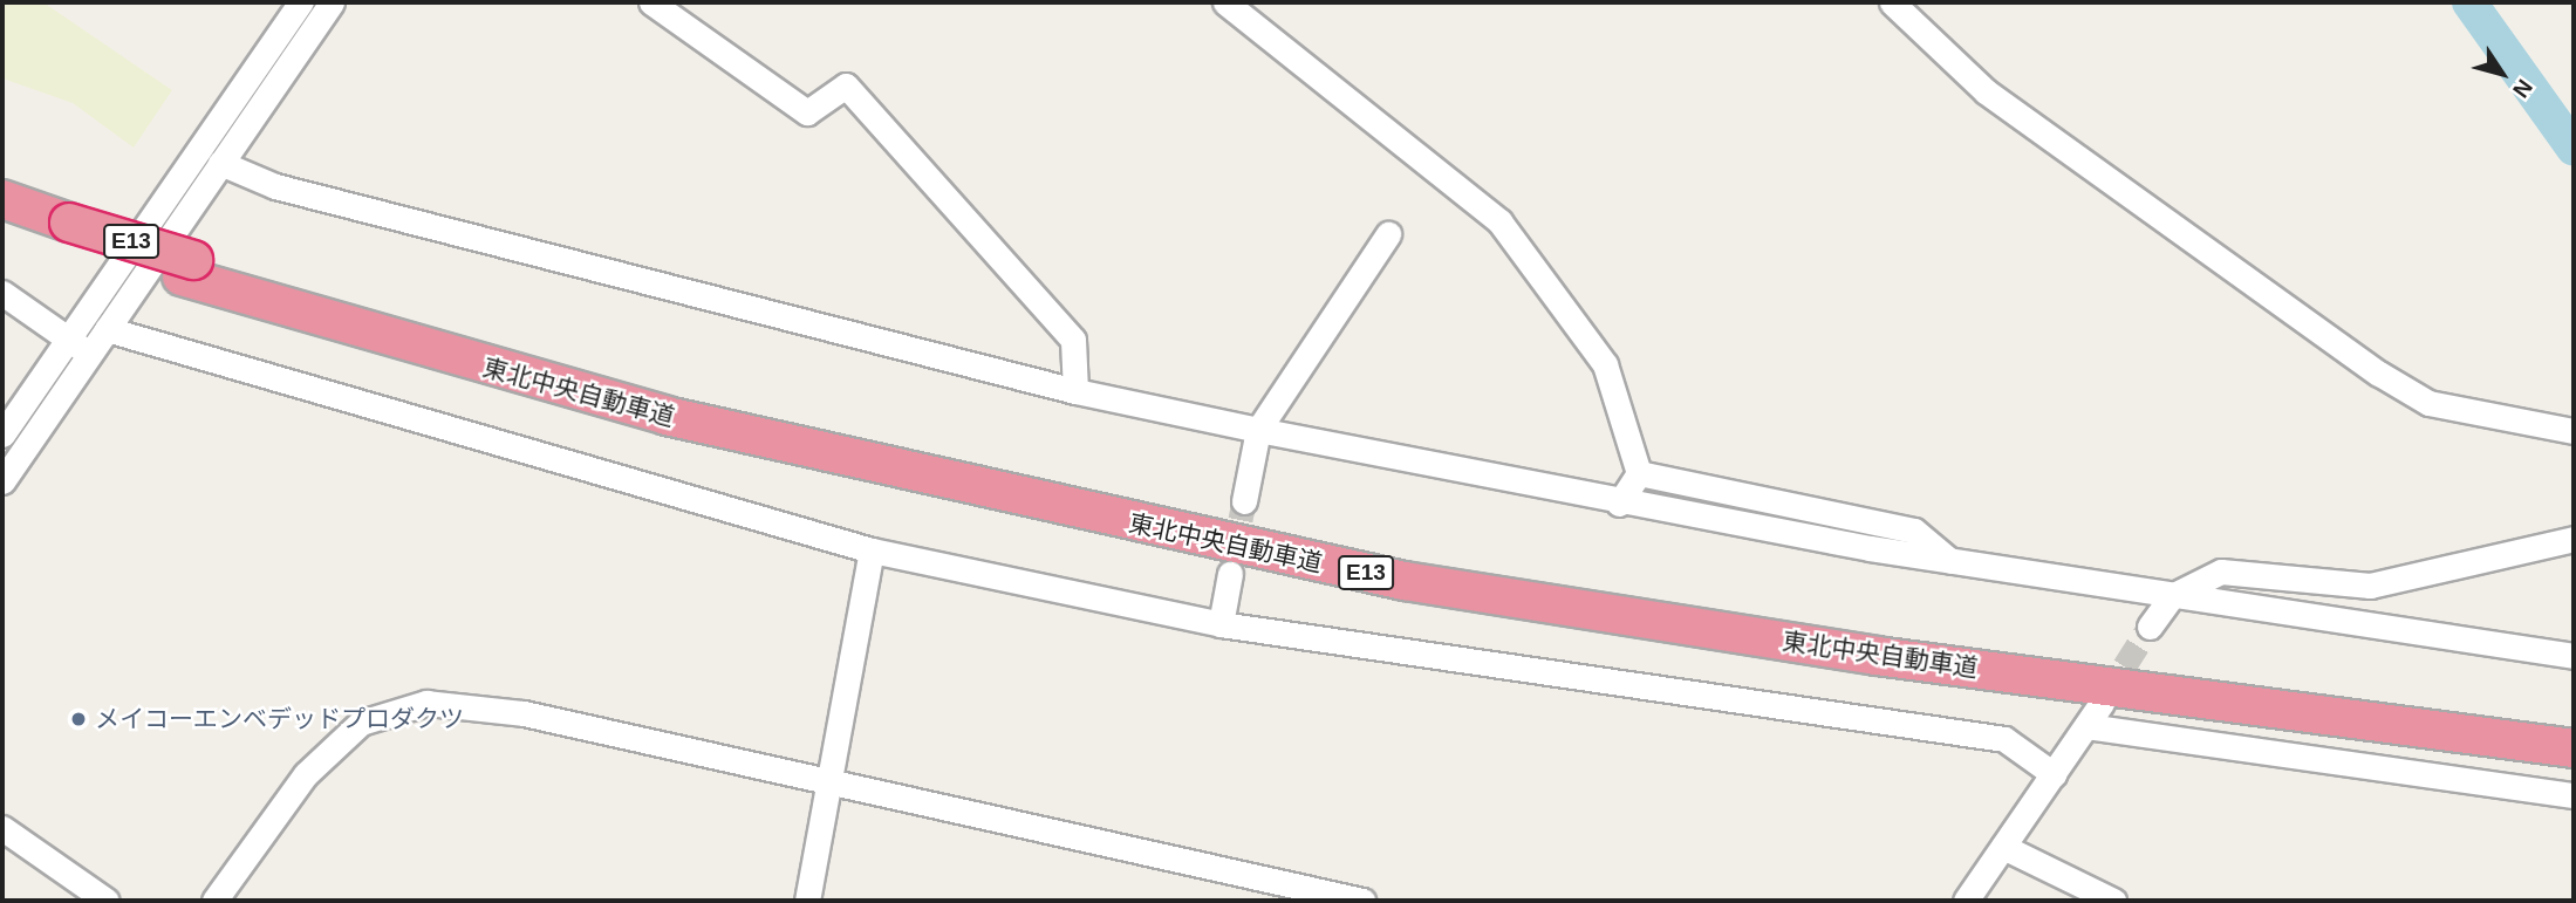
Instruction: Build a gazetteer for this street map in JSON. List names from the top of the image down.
{
  "streets": {
    "highway": ["E13", "東北中央自動車道"]
  },
  "places": ["メイコーエンベデッドプロダクツ"],
  "north": "bottom right"
}
